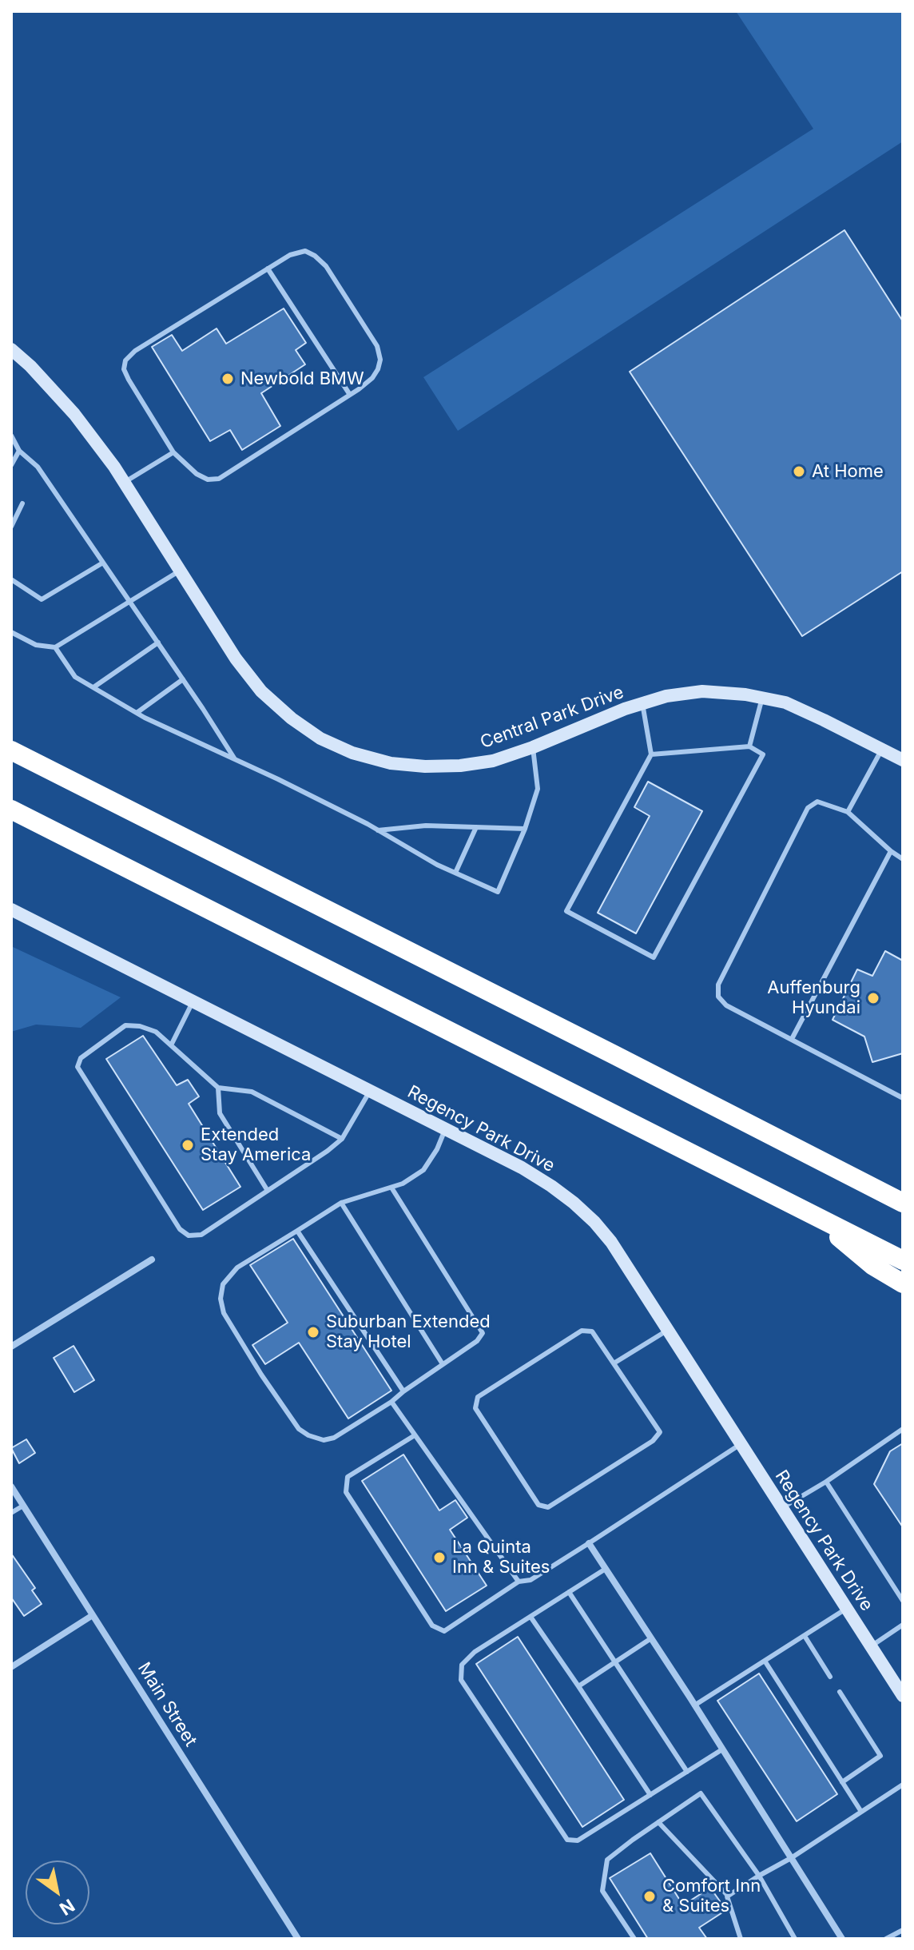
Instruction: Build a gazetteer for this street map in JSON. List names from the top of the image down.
{
  "streets": {
    "street": ["Central Park Drive", "Regency Park Drive", "Main Street"]
  },
  "places": [
    "Newbold BMW",
    "At Home",
    "Auffenburg Hyundai",
    "Extended Stay America",
    "Suburban Extended Stay Hotel",
    "La Quinta Inn & Suites",
    "Comfort Inn & Suites"
  ],
  "north": "bottom right"
}
